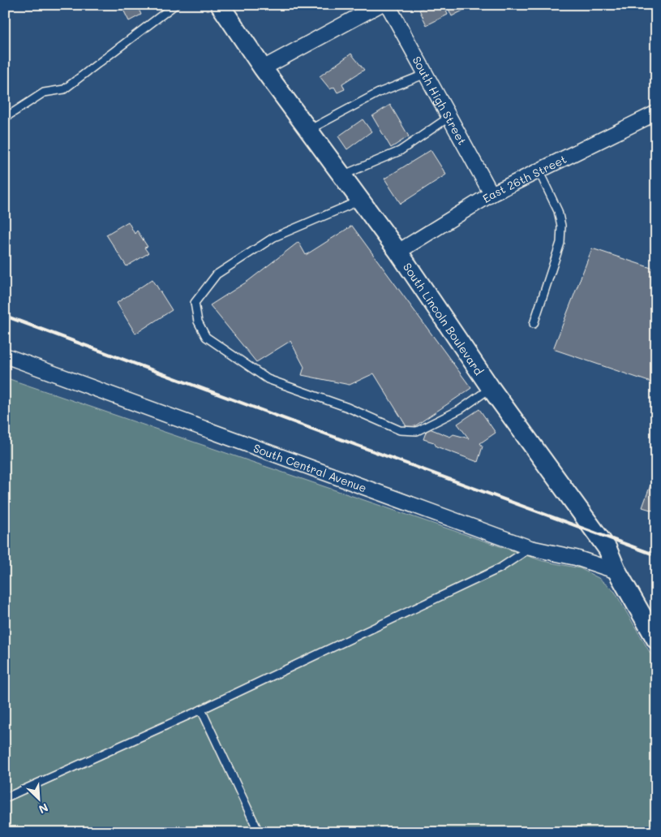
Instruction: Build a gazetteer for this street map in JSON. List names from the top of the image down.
{
  "streets": {
    "street": [
      "South High Street",
      "East 26th Street",
      "South Lincoln Boulevard",
      "South Central Avenue"
    ]
  },
  "crossings": [
    ["South High Street", "East 26th Street"],
    ["East 26th Street", "South Lincoln Boulevard"],
    ["South Lincoln Boulevard", "South Central Avenue"]
  ],
  "north": "bottom right"
}
